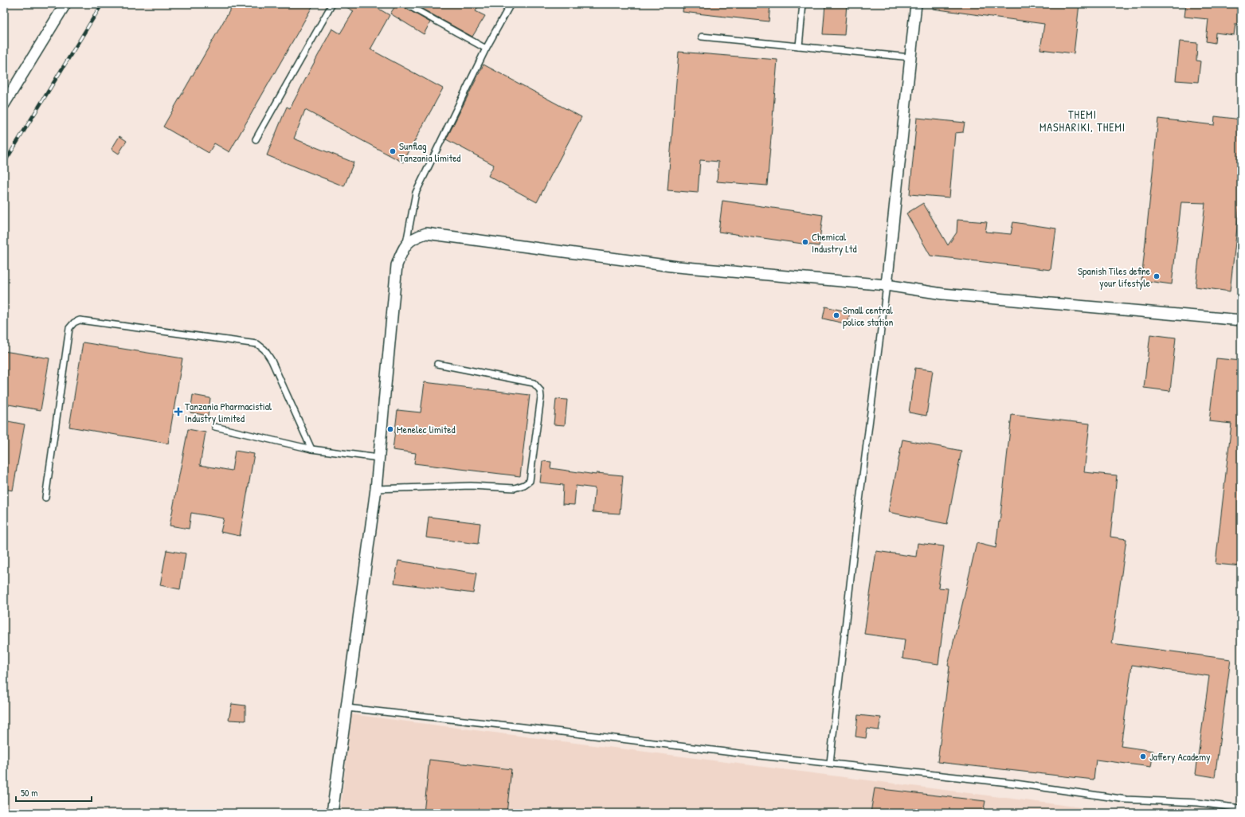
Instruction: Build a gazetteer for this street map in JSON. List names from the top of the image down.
{
  "districts": ["THEMI MASHARIKI, THEMI"],
  "places": {
    "other": [
      "Sunflag Tanzania limited",
      "Chemical Industry Ltd",
      "Spanish Tiles define your lifestyle",
      "Small central police station",
      "Menelec limited",
      "Jaffery Academy"
    ],
    "health": ["Tanzania Pharmacistial Industry limited"]
  },
  "scale_bar": "50 m"
}
